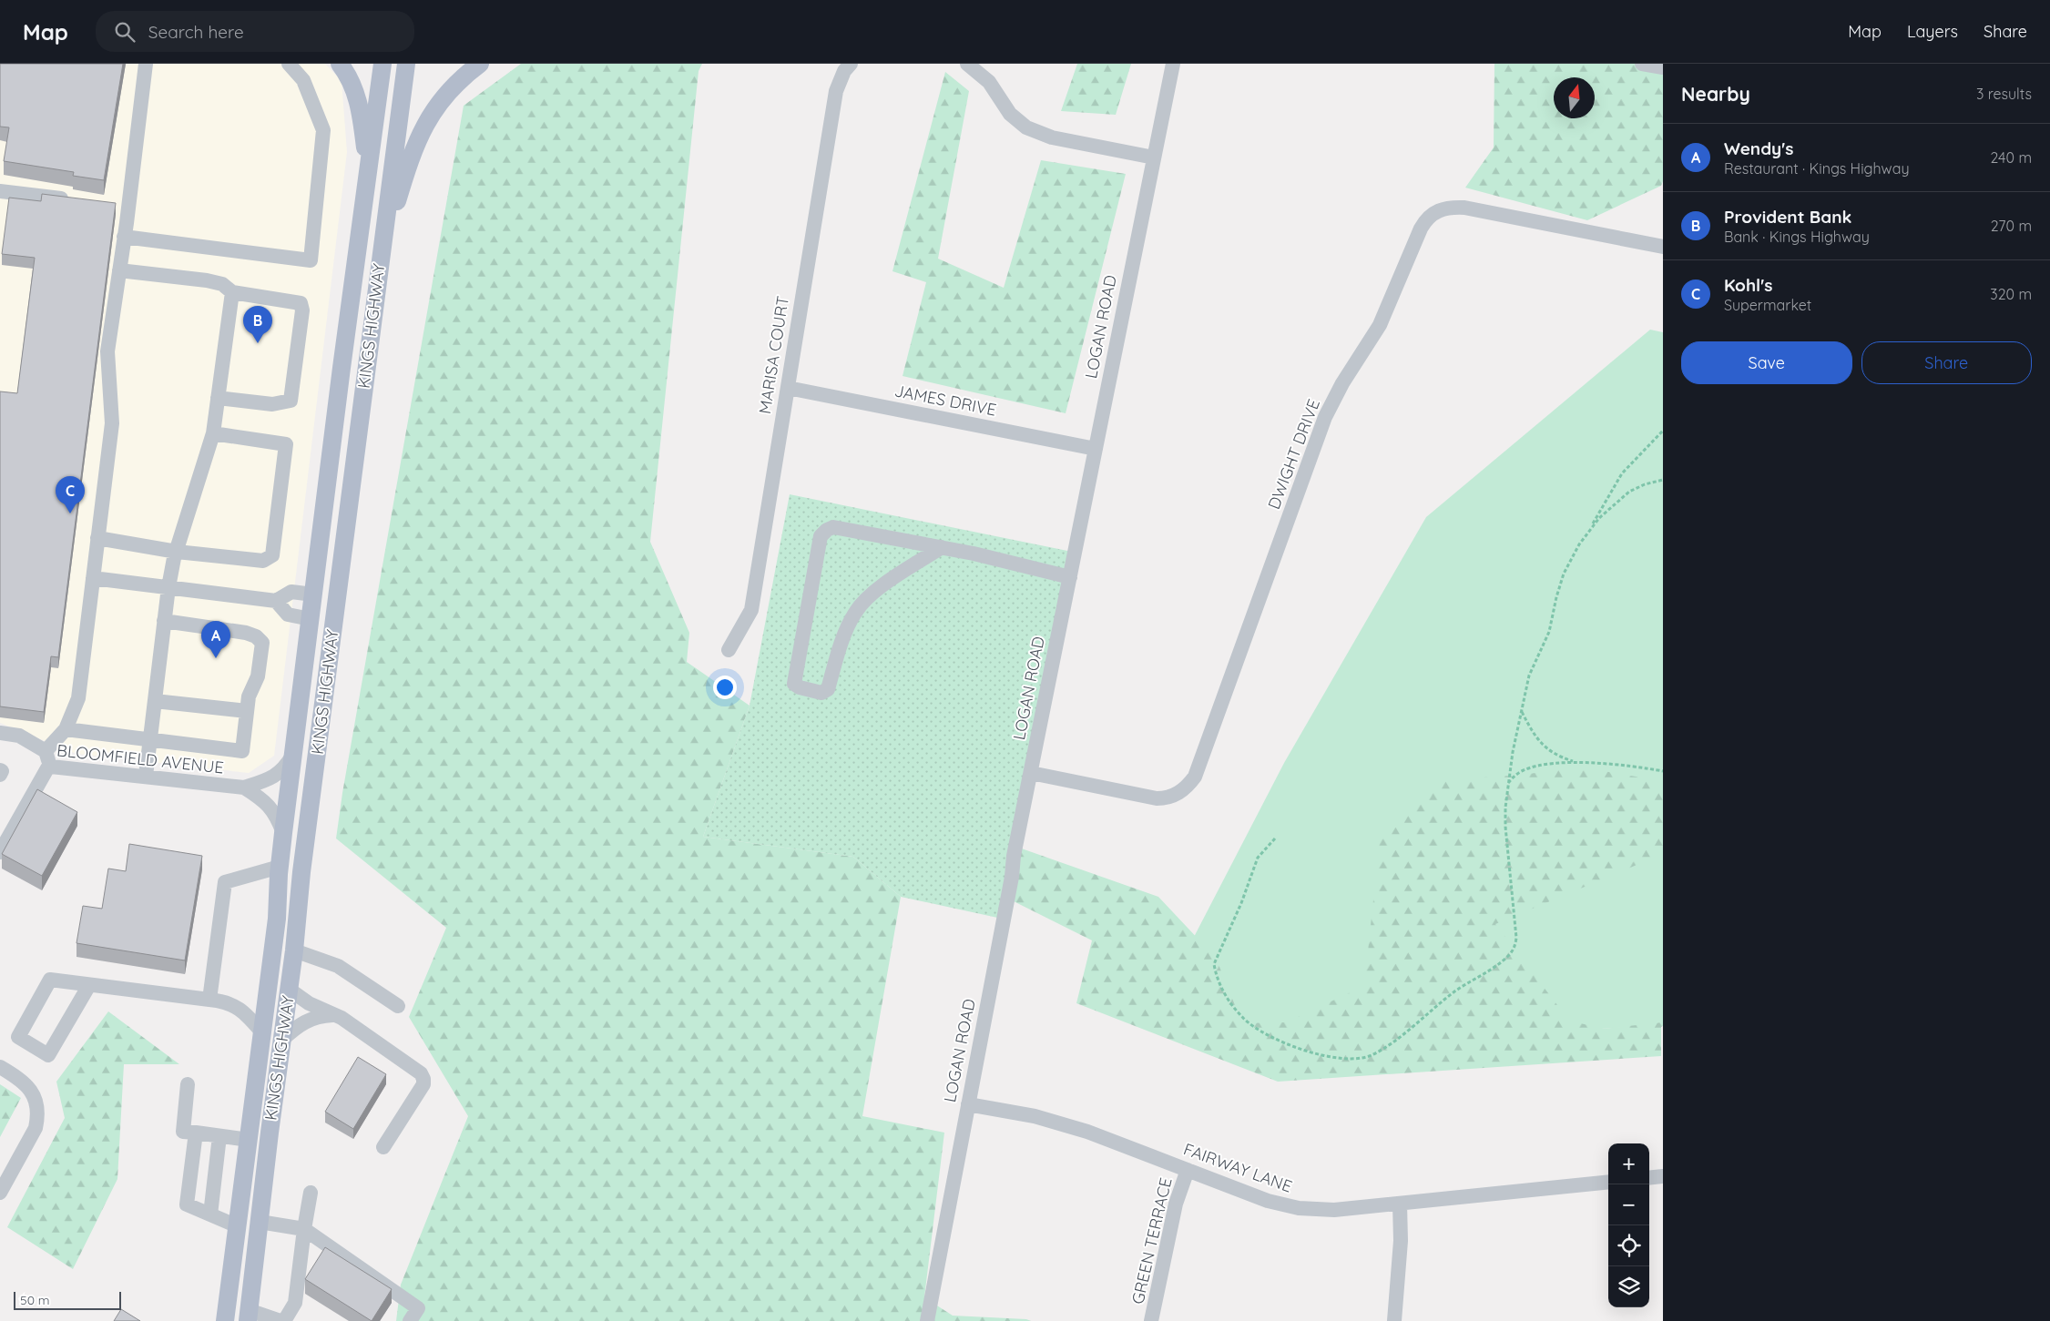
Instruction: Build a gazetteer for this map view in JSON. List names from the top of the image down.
{
  "streets": {
    "main road": ["KINGS HIGHWAY"],
    "street": [
      "LOGAN ROAD",
      "MARISA COURT",
      "JAMES DRIVE",
      "DWIGHT DRIVE",
      "BLOOMFIELD AVENUE",
      "FAIRWAY LANE",
      "GREEN TERRACE"
    ]
  },
  "crossings": [
    ["KINGS HIGHWAY", "BLOOMFIELD AVENUE"],
    ["LOGAN ROAD", "JAMES DRIVE"],
    ["LOGAN ROAD", "DWIGHT DRIVE"],
    ["LOGAN ROAD", "FAIRWAY LANE"],
    ["MARISA COURT", "JAMES DRIVE"],
    ["FAIRWAY LANE", "GREEN TERRACE"]
  ],
  "scale_bar": "50 m",
  "north": "top",
  "page": {
    "header": "Map",
    "search": "Search here",
    "nav": ["Map", "Layers", "Share"],
    "heading": ["Nearby", "3 results"],
    "list": [
      {
        "mark": "A",
        "name": "Wendy's",
        "note": "Restaurant · Kings Highway",
        "value": "240 m"
      },
      {
        "mark": "B",
        "name": "Provident Bank",
        "note": "Bank · Kings Highway",
        "value": "270 m"
      },
      {
        "mark": "C",
        "name": "Kohl's",
        "note": "Supermarket",
        "value": "320 m"
      }
    ],
    "pins": ["B", "C", "A"],
    "buttons": ["Save", "Share"],
    "map_buttons": ["+", "−"],
    "scale": "50 m"
  }
}
